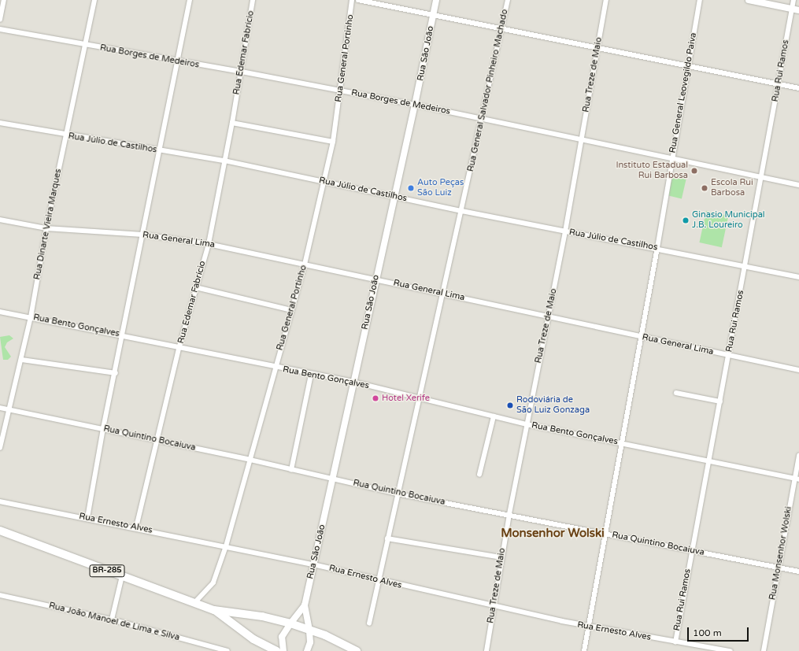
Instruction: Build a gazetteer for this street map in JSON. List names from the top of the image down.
{
  "streets": {
    "highway": ["BR-285"],
    "main road": ["Rua São João"],
    "street": [
      "Rua Edemar Fabrício",
      "Rua Borges de Medeiros",
      "Rua General Portinho",
      "Rua Rui Ramos",
      "Rua Treze de Maio",
      "Rua General Salvador Pinheiro Machado",
      "Rua General Leovegildo Paiva",
      "Rua Júlio de Castilhos",
      "Rua Dinarte Vieira Marques",
      "Rua General Lima",
      "Rua Bento Gonçalves",
      "Rua Quintino Bocaiuva",
      "Rua Ernesto Alves",
      "Rua Monsenhor Wolski",
      "Rua João Manoel de Lima e Silva"
    ]
  },
  "crossings": [
    ["Rua Edemar Fabrício", "Rua Borges de Medeiros"],
    ["Rua Edemar Fabrício", "Rua Júlio de Castilhos"],
    ["Rua Edemar Fabrício", "Rua General Lima"],
    ["Rua Edemar Fabrício", "Rua Bento Gonçalves"],
    ["Rua Edemar Fabrício", "Rua Quintino Bocaiuva"],
    ["Rua Edemar Fabrício", "Rua Ernesto Alves"],
    ["Rua São João", "Rua Borges de Medeiros"],
    ["Rua São João", "Rua Júlio de Castilhos"],
    ["Rua São João", "Rua General Lima"],
    ["Rua São João", "Rua Bento Gonçalves"],
    ["Rua São João", "Rua Quintino Bocaiuva"],
    ["Rua São João", "Rua Ernesto Alves"],
    ["Rua São João", "BR-285"],
    ["Rua Borges de Medeiros", "Rua General Portinho"],
    ["Rua Borges de Medeiros", "Rua Rui Ramos"],
    ["Rua Borges de Medeiros", "Rua Treze de Maio"],
    ["Rua Borges de Medeiros", "Rua General Salvador Pinheiro Machado"],
    ["Rua Borges de Medeiros", "Rua General Leovegildo Paiva"],
    ["Rua Borges de Medeiros", "Rua Dinarte Vieira Marques"],
    ["Rua General Portinho", "Rua Júlio de Castilhos"],
    ["Rua General Portinho", "Rua General Lima"],
    ["Rua General Portinho", "Rua Bento Gonçalves"],
    ["Rua General Portinho", "Rua Quintino Bocaiuva"],
    ["Rua General Portinho", "Rua Ernesto Alves"],
    ["Rua General Portinho", "BR-285"],
    ["Rua Rui Ramos", "Rua Júlio de Castilhos"],
    ["Rua Rui Ramos", "Rua General Lima"],
    ["Rua Rui Ramos", "Rua Bento Gonçalves"],
    ["Rua Rui Ramos", "Rua Quintino Bocaiuva"],
    ["Rua Rui Ramos", "Rua Ernesto Alves"],
    ["Rua Treze de Maio", "Rua Júlio de Castilhos"],
    ["Rua Treze de Maio", "Rua General Lima"],
    ["Rua Treze de Maio", "Rua Bento Gonçalves"],
    ["Rua Treze de Maio", "Rua Quintino Bocaiuva"],
    ["Rua Treze de Maio", "Rua Ernesto Alves"],
    ["Rua General Salvador Pinheiro Machado", "Rua Júlio de Castilhos"],
    ["Rua General Salvador Pinheiro Machado", "Rua General Lima"],
    ["Rua General Salvador Pinheiro Machado", "Rua Bento Gonçalves"],
    ["Rua General Salvador Pinheiro Machado", "Rua Quintino Bocaiuva"],
    ["Rua General Salvador Pinheiro Machado", "Rua Ernesto Alves"],
    ["Rua General Leovegildo Paiva", "Rua Júlio de Castilhos"],
    ["Rua General Leovegildo Paiva", "Rua General Lima"],
    ["Rua General Leovegildo Paiva", "Rua Bento Gonçalves"],
    ["Rua General Leovegildo Paiva", "Rua Quintino Bocaiuva"],
    ["Rua General Leovegildo Paiva", "Rua Ernesto Alves"],
    ["Rua Júlio de Castilhos", "Rua Dinarte Vieira Marques"],
    ["Rua Dinarte Vieira Marques", "Rua General Lima"],
    ["Rua Dinarte Vieira Marques", "Rua Bento Gonçalves"],
    ["Rua Dinarte Vieira Marques", "Rua Quintino Bocaiuva"],
    ["Rua Bento Gonçalves", "Rua Monsenhor Wolski"],
    ["Rua Quintino Bocaiuva", "Rua Monsenhor Wolski"]
  ],
  "districts": ["Monsenhor Wolski"],
  "places": [
    "Instituto Estadual Rui Barbosa",
    "Auto Peças São Luiz",
    "Escola Rui Barbosa",
    "Ginasio Municipal J.B. Loureiro",
    "Hotel Xerife",
    "Rodoviária de São Luiz Gonzaga"
  ],
  "scale_bar": "100 m"
}
